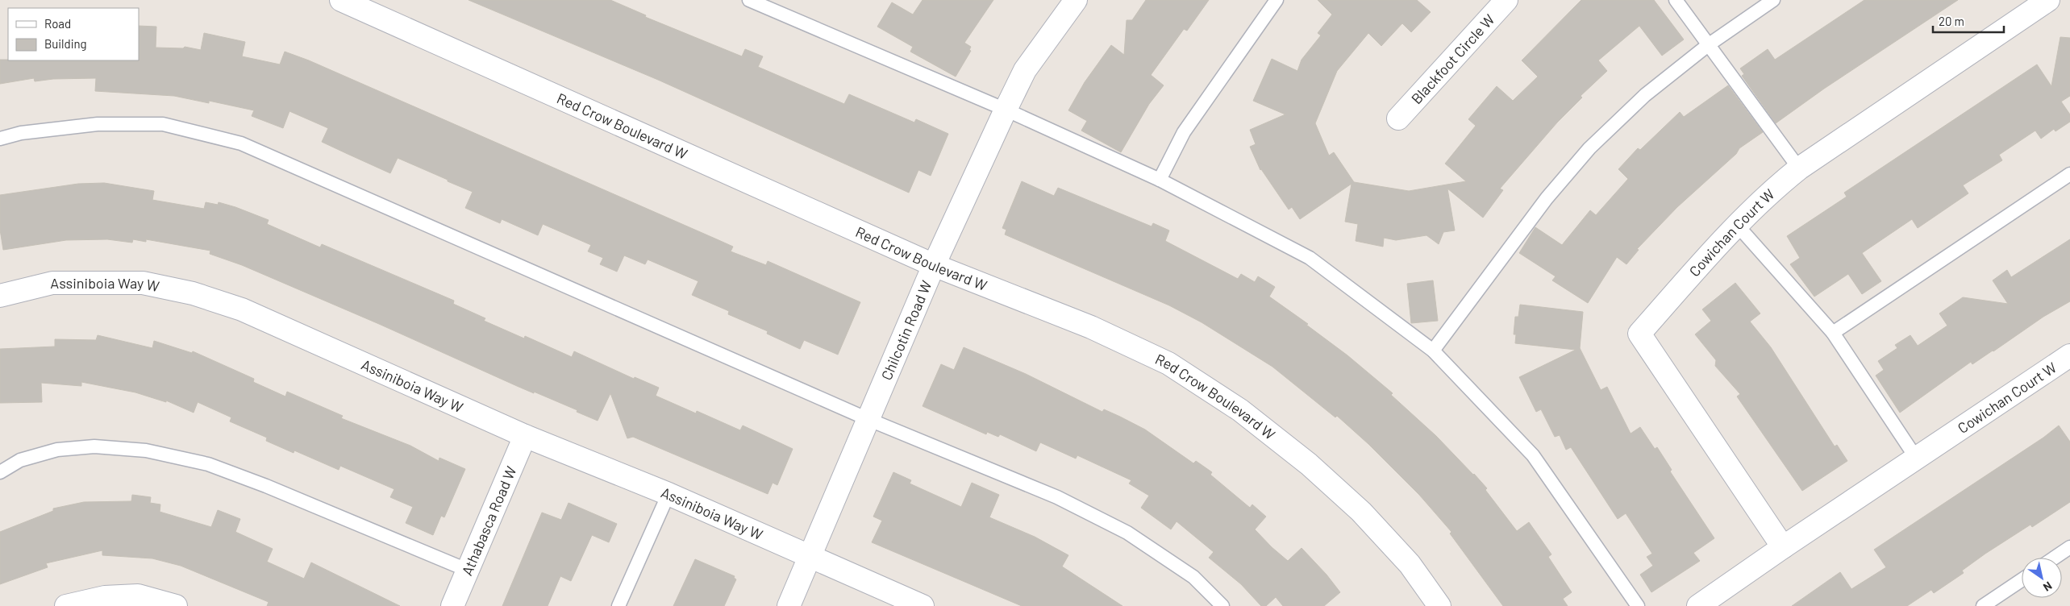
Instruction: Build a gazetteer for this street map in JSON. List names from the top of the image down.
{
  "streets": {
    "street": [
      "Blackfoot Circle W",
      "Red Crow Boulevard W",
      "Cowichan Court W",
      "Assiniboia Way W",
      "Chilcotin Road W",
      "Athabasca Road W"
    ]
  },
  "crossings": [
    ["Red Crow Boulevard W", "Chilcotin Road W"],
    ["Assiniboia Way W", "Chilcotin Road W"],
    ["Assiniboia Way W", "Athabasca Road W"]
  ],
  "legend": ["Road", "Building"],
  "scale_bar": "20 m",
  "north": "bottom right"
}
